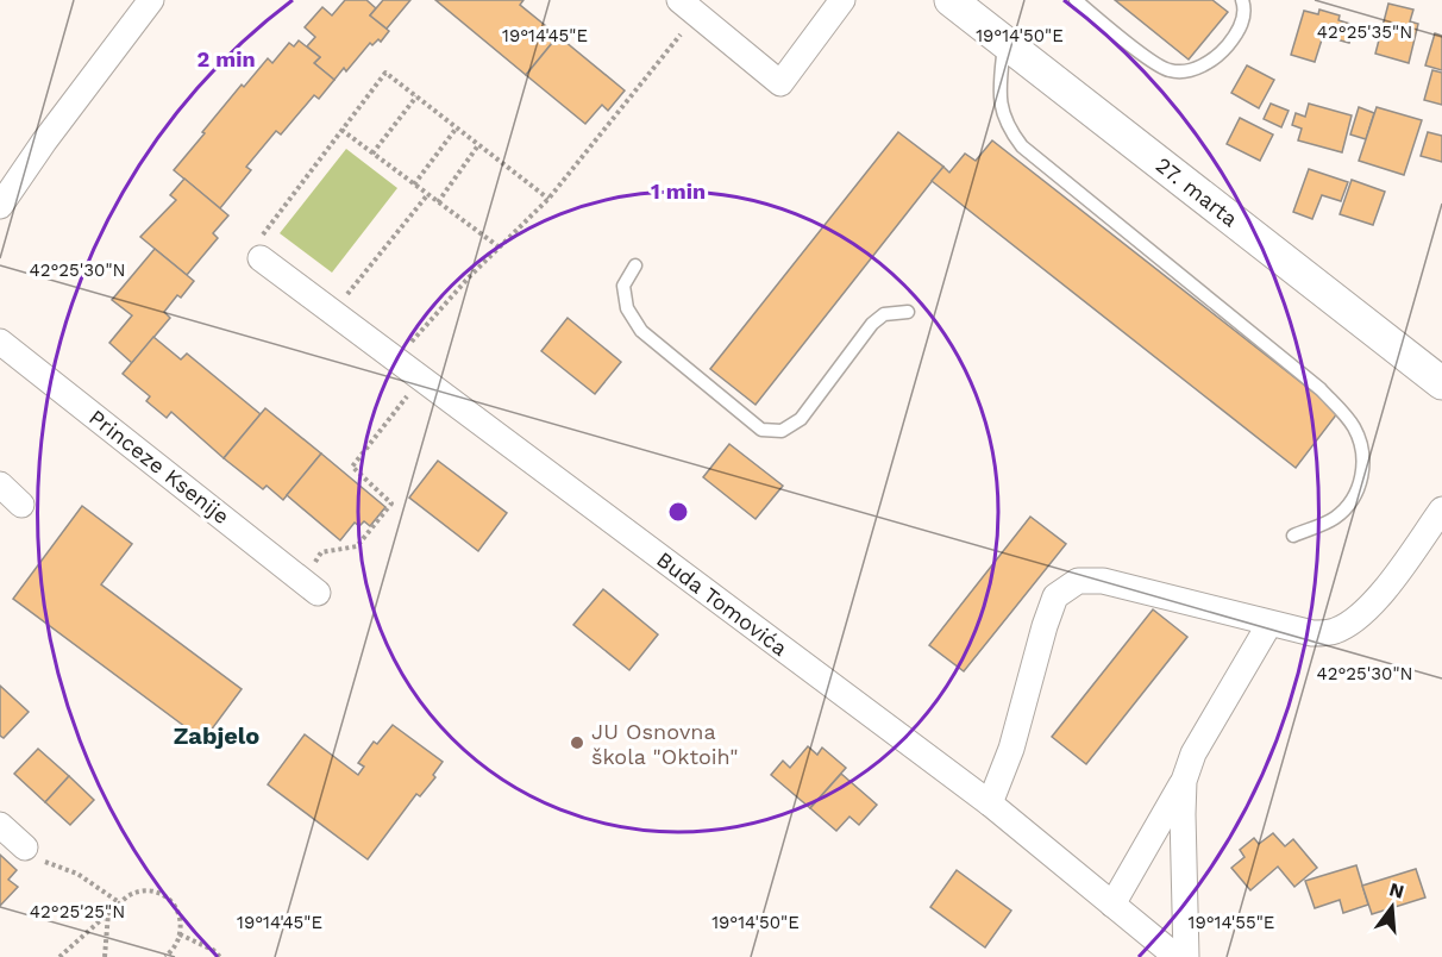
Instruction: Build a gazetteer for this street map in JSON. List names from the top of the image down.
{
  "streets": {
    "street": ["27. marta", "Princeze Ksenije", "Buda Tomovića"]
  },
  "districts": ["Zabjelo"],
  "places": ["JU Osnovna škola \"Oktoih\""],
  "north": "top",
  "coordinates": [
    "42°25'35\"N",
    "19°14'45\"E",
    "19°14'50\"E",
    "42°25'30\"N",
    "42°25'25\"N",
    "19°14'55\"E"
  ],
  "rings": ["2 min", "1 min"]
}
